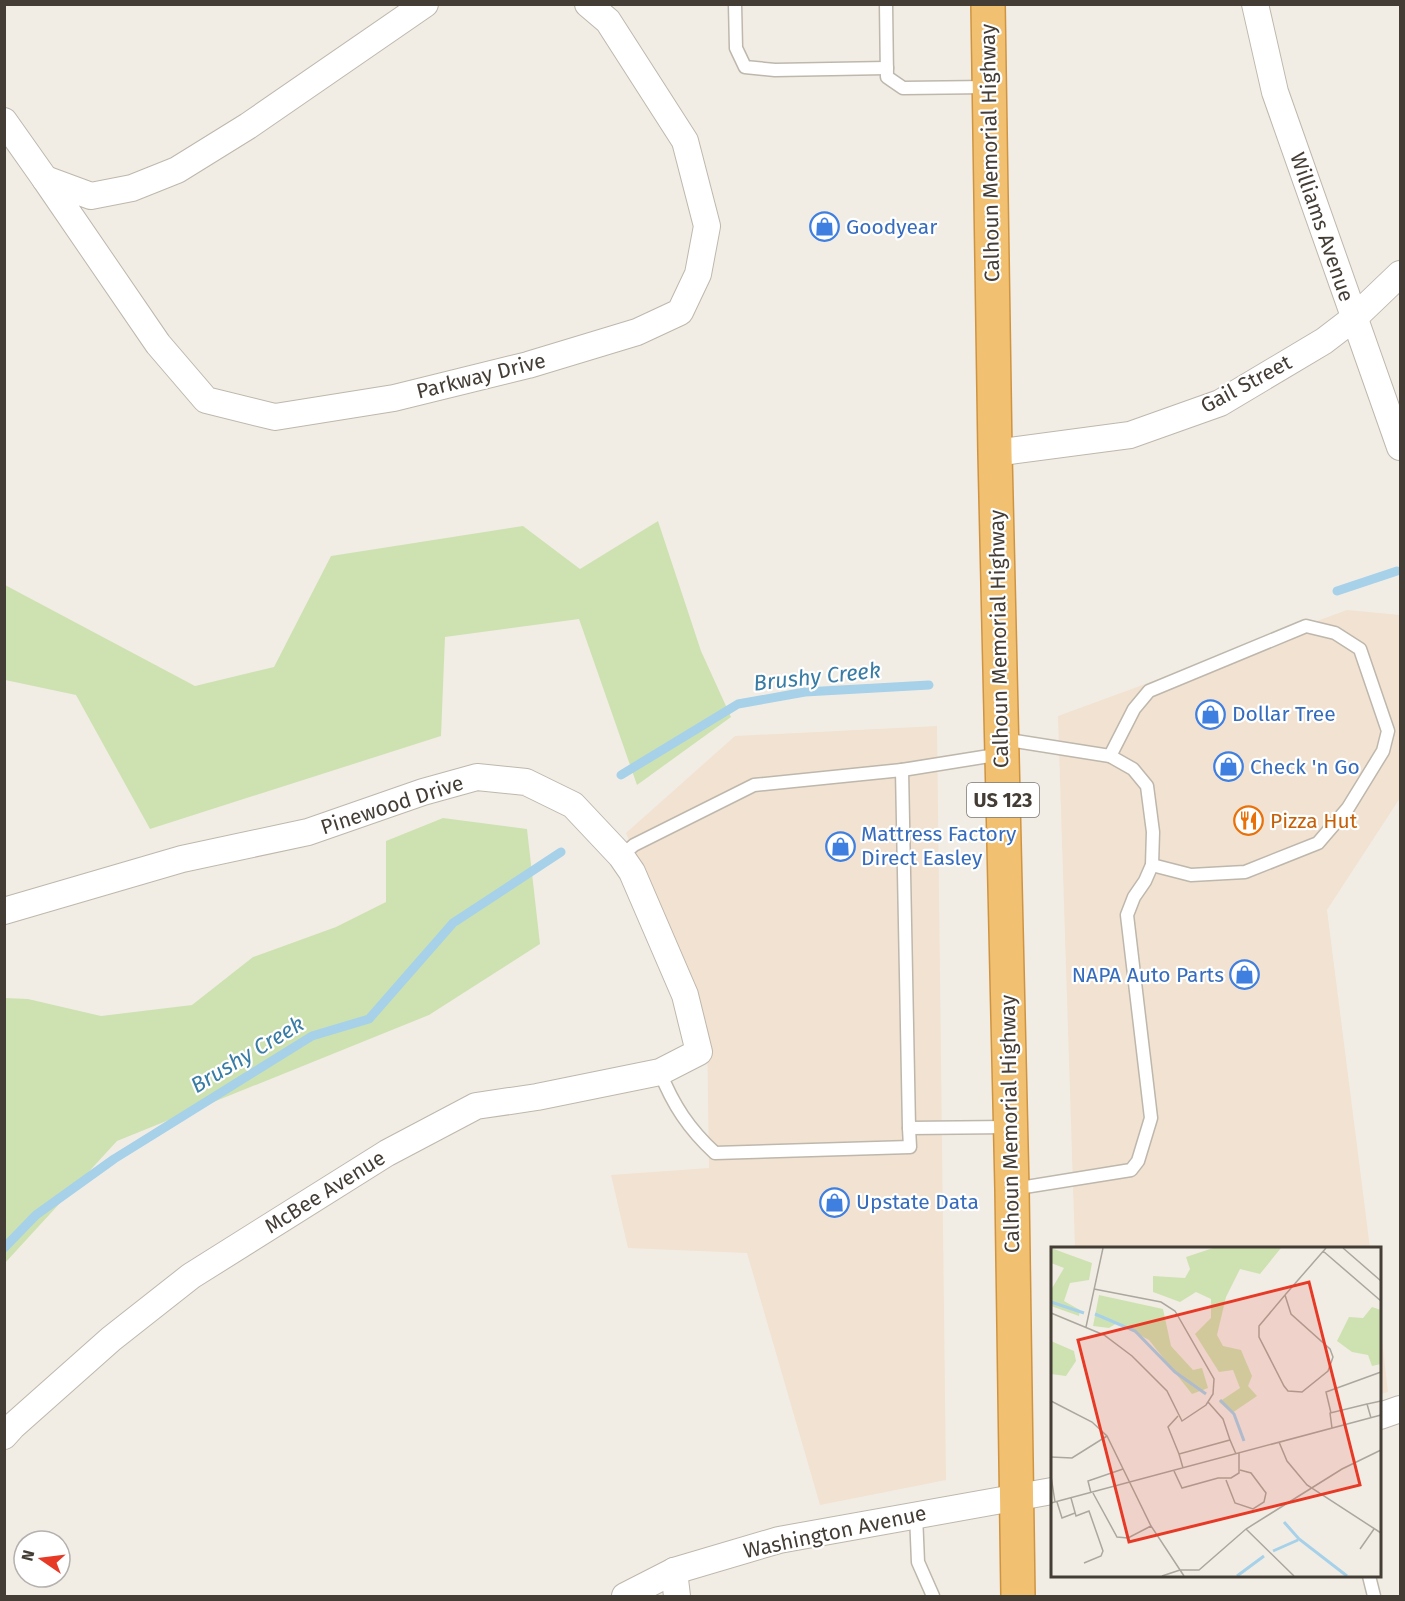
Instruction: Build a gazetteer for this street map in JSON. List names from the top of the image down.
{
  "streets": {
    "highway": ["Calhoun Memorial Highway", "US 123"],
    "street": [
      "Williams Avenue",
      "Parkway Drive",
      "Gail Street",
      "Pinewood Drive",
      "McBee Avenue",
      "Washington Avenue"
    ]
  },
  "crossings": [
    ["Calhoun Memorial Highway", "Gail Street"],
    ["Calhoun Memorial Highway", "Washington Avenue"],
    ["Williams Avenue", "Gail Street"],
    ["Pinewood Drive", "McBee Avenue"]
  ],
  "water": ["Brushy Creek"],
  "places": {
    "shop": [
      "Goodyear",
      "Dollar Tree",
      "Check 'n Go",
      "Mattress Factory Direct Easley",
      "NAPA Auto Parts",
      "Upstate Data"
    ],
    "restaurant": ["Pizza Hut"]
  },
  "north": "left"
}
